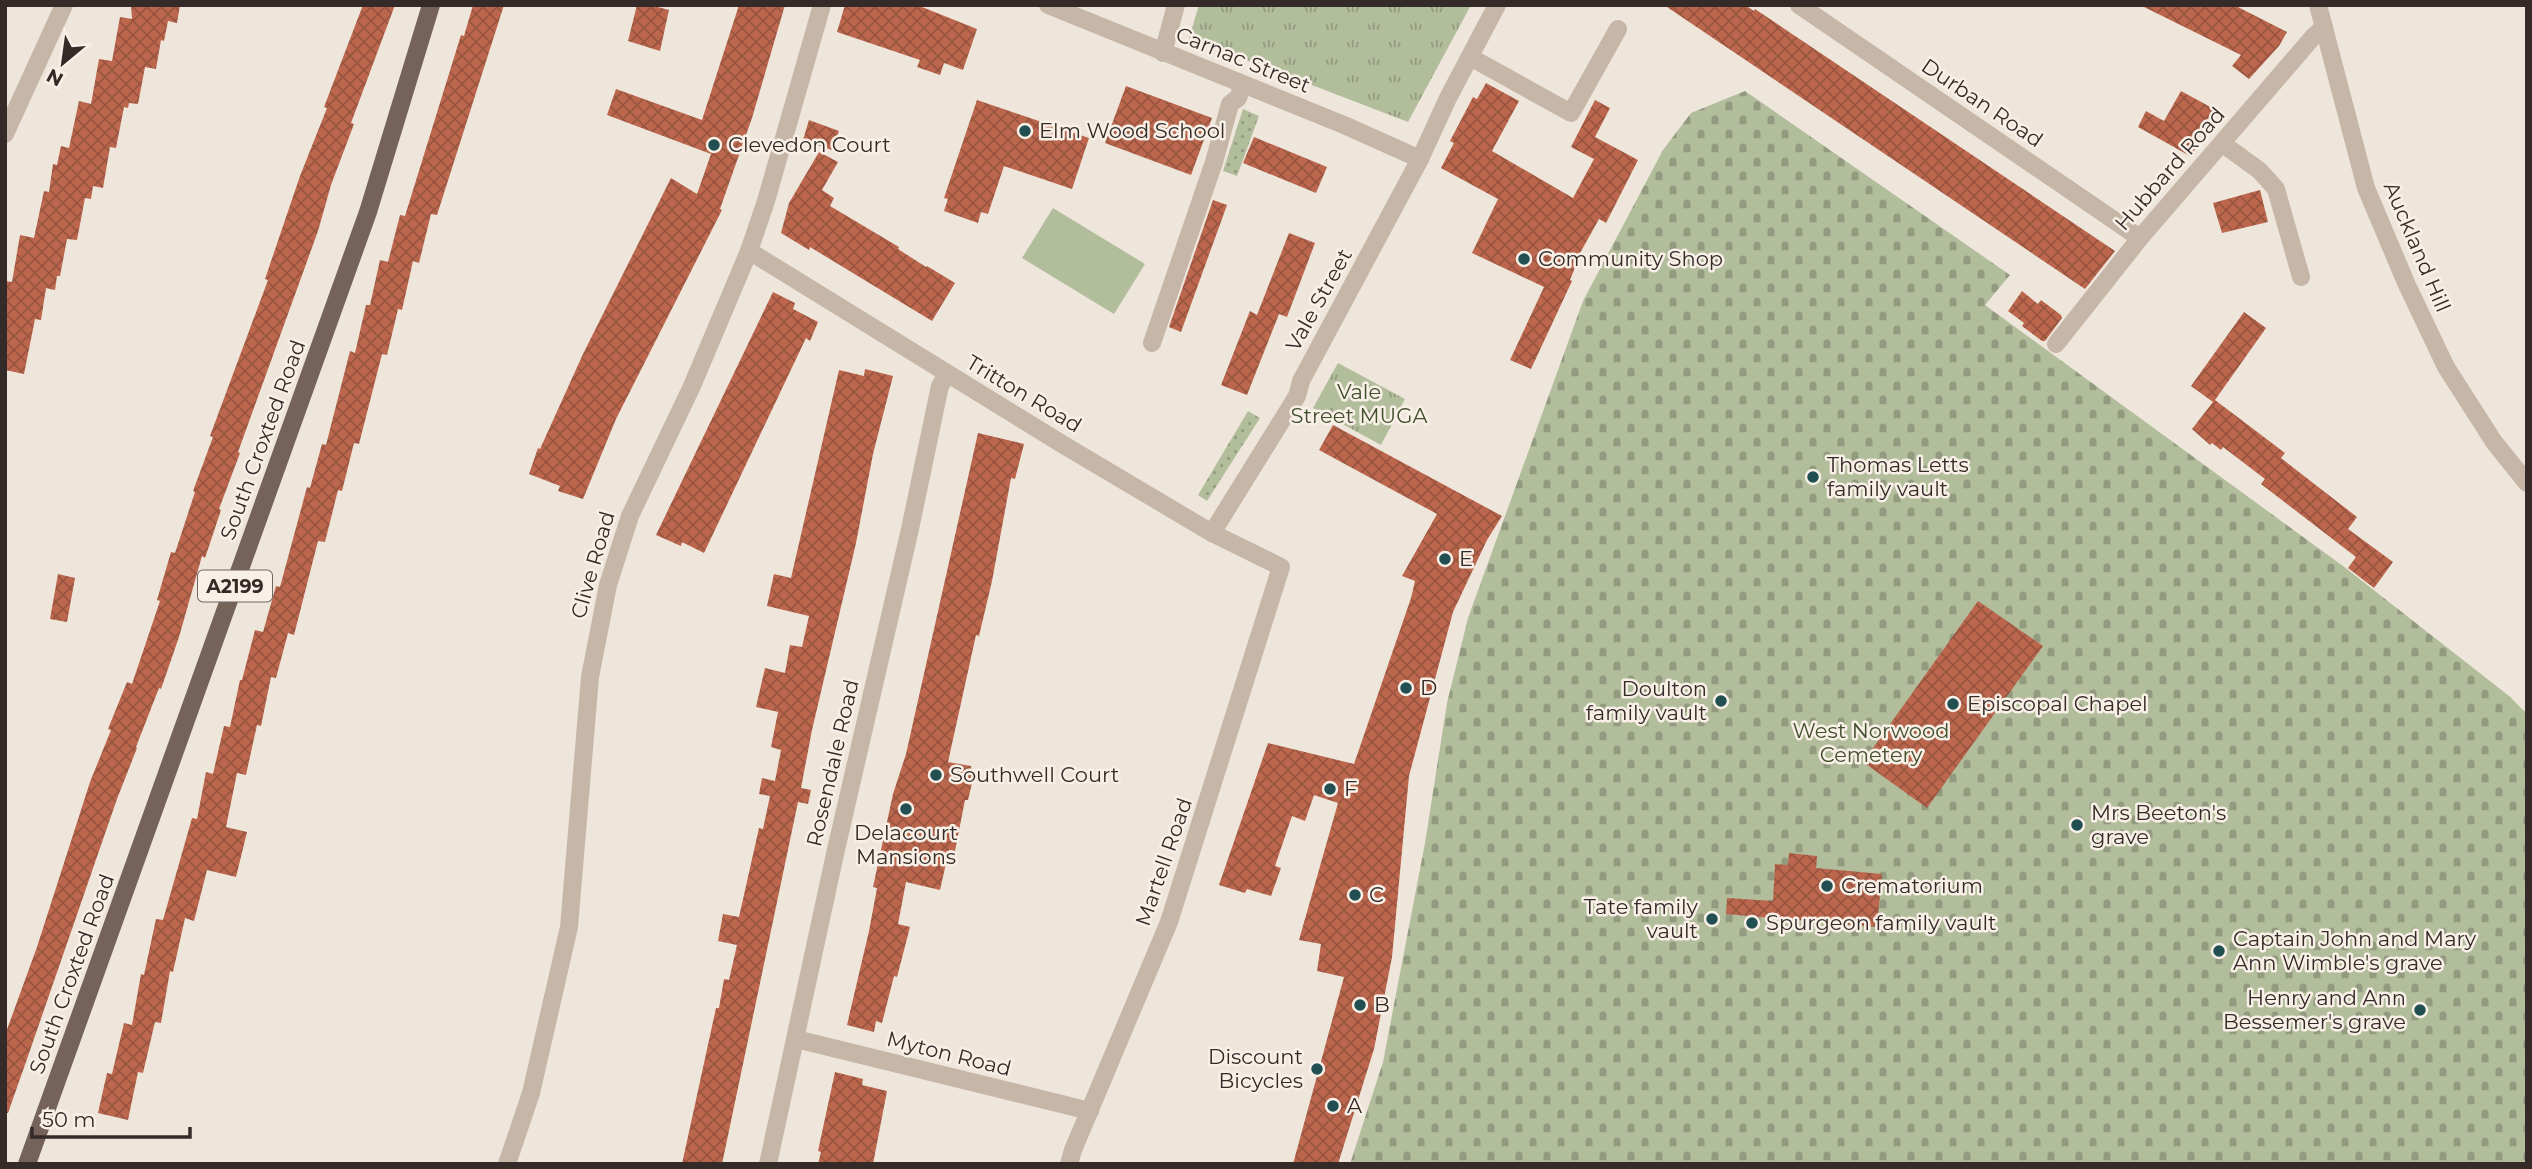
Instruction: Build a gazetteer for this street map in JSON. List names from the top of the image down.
{
  "streets": {
    "main road": ["South Croxted Road", "A2199"],
    "street": [
      "Carnac Street",
      "Durban Road",
      "Hubbard Road",
      "Auckland Hill",
      "Vale Street",
      "Tritton Road",
      "Clive Road",
      "Rosendale Road",
      "Martell Road",
      "Myton Road"
    ]
  },
  "crossings": [
    ["Carnac Street", "Vale Street"],
    ["Durban Road", "Hubbard Road"],
    ["Hubbard Road", "Auckland Hill"],
    ["Vale Street", "Tritton Road"],
    ["Tritton Road", "Clive Road"],
    ["Tritton Road", "Rosendale Road"],
    ["Tritton Road", "Martell Road"],
    ["Rosendale Road", "Myton Road"],
    ["Martell Road", "Myton Road"]
  ],
  "parks": ["Vale Street MUGA", "West Norwood Cemetery"],
  "places": [
    "Elm Wood School",
    "Clevedon Court",
    "Community Shop",
    "Thomas Letts family vault",
    "E",
    "D",
    "Doulton family vault",
    "Episcopal Chapel",
    "Southwell Court",
    "F",
    "Delacourt Mansions",
    "Mrs Beeton's grave",
    "Crematorium",
    "C",
    "Tate family vault",
    "Spurgeon family vault",
    "Captain John and Mary Ann Wimble's grave",
    "B",
    "Henry and Ann Bessemer's grave",
    "Discount Bicycles",
    "A"
  ],
  "scale_bar": "50 m",
  "north": "bottom left"
}
